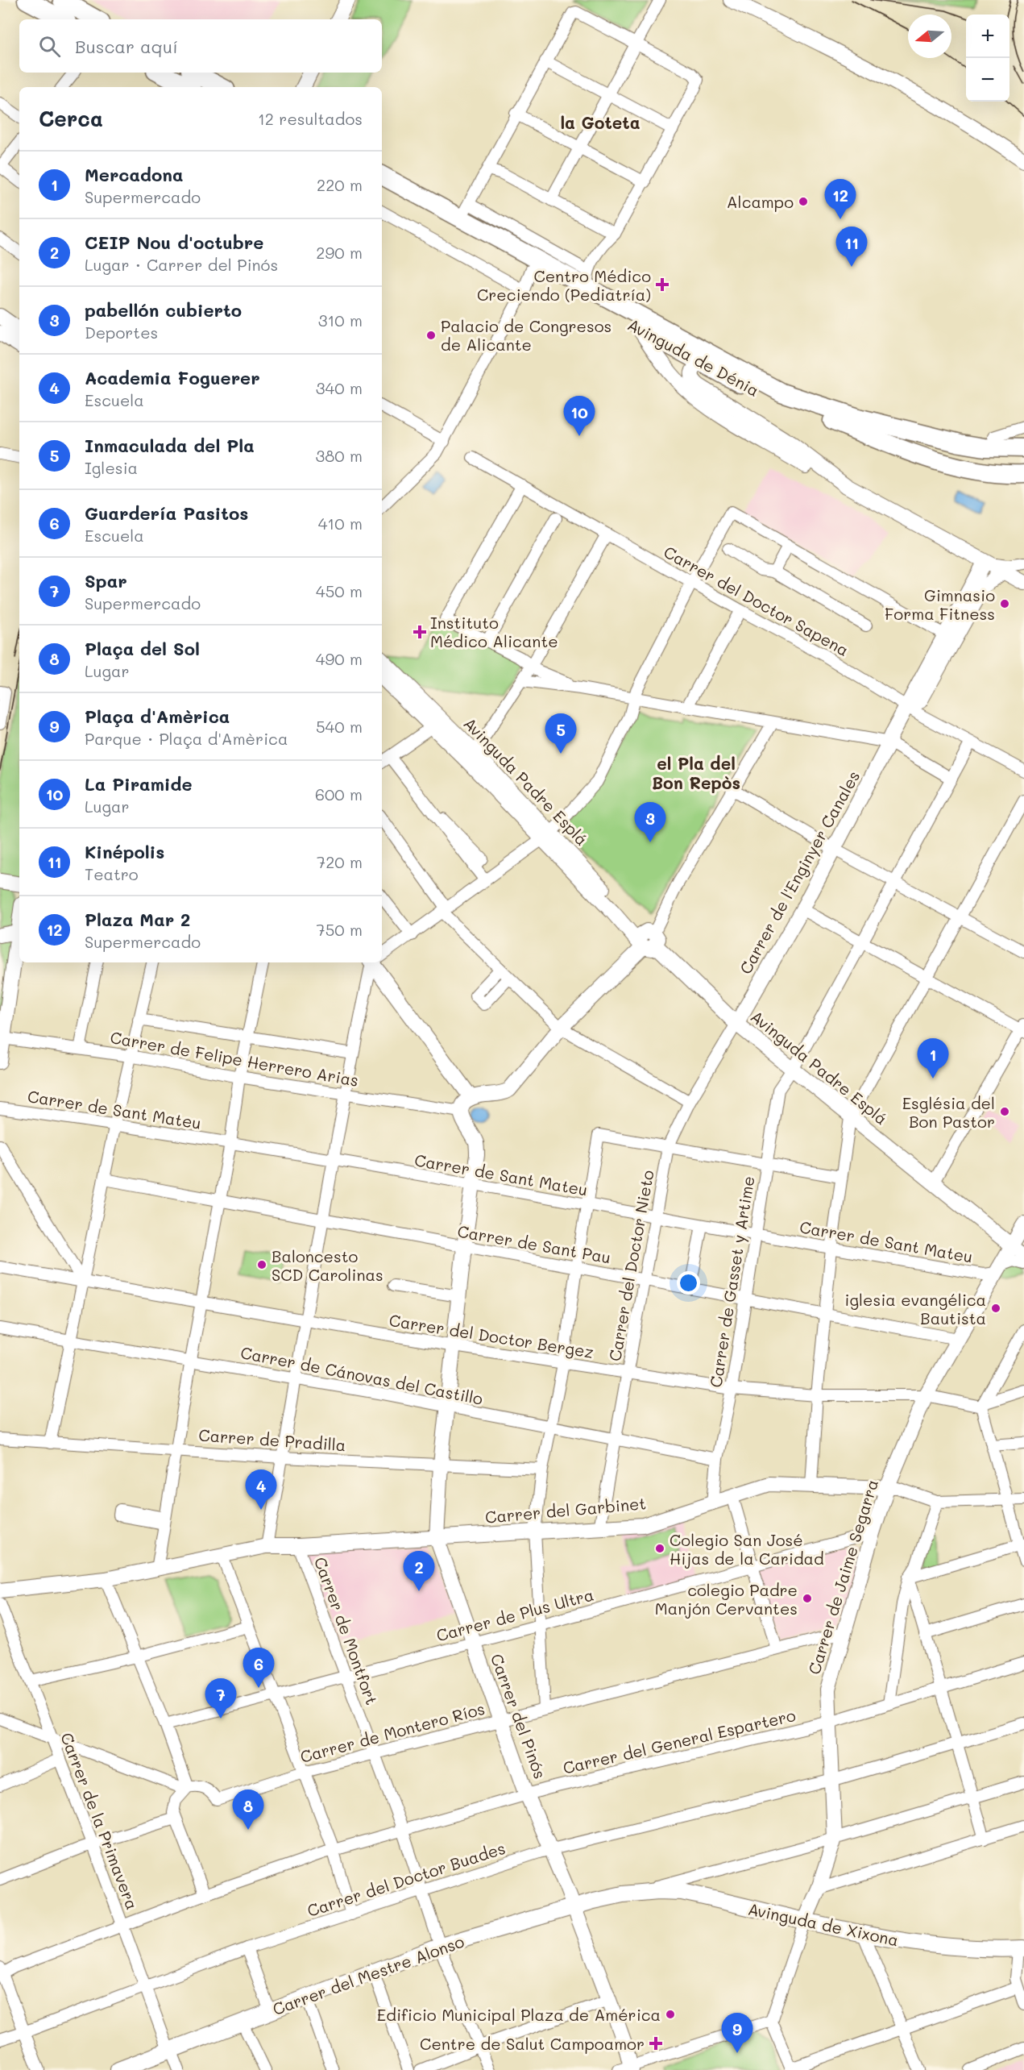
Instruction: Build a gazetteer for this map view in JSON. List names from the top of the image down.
{
  "streets": {
    "main road": ["Avinguda de Dénia", "Avinguda de Xixona", "Carrer del Mestre Alonso"],
    "street": [
      "Carrer del Doctor Sapena",
      "Avinguda Padre Esplá",
      "Carrer de l'Enginyer Canales",
      "Carrer de Felipe Herrero Arias",
      "Carrer de Sant Mateu",
      "Carrer de Sant Pau",
      "Carrer del Doctor Nieto",
      "Carrer de Gasset y Artime",
      "Carrer del Doctor Bergez",
      "Carrer de Cánovas del Castillo",
      "Carrer de Pradilla",
      "Carrer del Garbinet",
      "Carrer de Jaime Segarra",
      "Carrer de Plus Ultra",
      "Carrer de Montfort",
      "Carrer del Pinós",
      "Carrer de Montero Ríos",
      "Carrer del General Espartero",
      "Carrer de la Primavera",
      "Carrer del Doctor Buades"
    ]
  },
  "crossings": [
    ["Carrer del Doctor Sapena", "Carrer de l'Enginyer Canales"],
    ["Carrer del Doctor Sapena", "Carrer de Gasset y Artime"],
    ["Avinguda Padre Esplá", "Carrer de l'Enginyer Canales"],
    ["Avinguda Padre Esplá", "Carrer del Doctor Nieto"],
    ["Avinguda Padre Esplá", "Carrer de Gasset y Artime"],
    ["Avinguda Padre Esplá", "Carrer de Jaime Segarra"],
    ["Carrer de l'Enginyer Canales", "Carrer del Doctor Nieto"],
    ["Carrer de Sant Mateu", "Carrer del Doctor Nieto"],
    ["Carrer de Sant Mateu", "Carrer de Gasset y Artime"],
    ["Carrer de Sant Mateu", "Carrer de Jaime Segarra"],
    ["Carrer de Sant Pau", "Carrer del Doctor Nieto"],
    ["Carrer de Sant Pau", "Carrer de Gasset y Artime"],
    ["Carrer de Sant Pau", "Carrer de Jaime Segarra"],
    ["Carrer del Doctor Nieto", "Carrer del Doctor Bergez"],
    ["Carrer del Doctor Nieto", "Carrer de Cánovas del Castillo"],
    ["Carrer del Doctor Nieto", "Carrer del Garbinet"],
    ["Carrer de Gasset y Artime", "Carrer del Doctor Bergez"],
    ["Carrer de Gasset y Artime", "Carrer de Cánovas del Castillo"],
    ["Carrer de Gasset y Artime", "Carrer del Garbinet"],
    ["Carrer del Doctor Bergez", "Carrer de Jaime Segarra"],
    ["Carrer del Garbinet", "Carrer de Jaime Segarra"],
    ["Carrer del Garbinet", "Carrer de Montfort"],
    ["Carrer del Garbinet", "Carrer del Pinós"],
    ["Carrer de Jaime Segarra", "Carrer de Plus Ultra"],
    ["Carrer de Jaime Segarra", "Carrer de Montero Ríos"],
    ["Carrer de Jaime Segarra", "Carrer del General Espartero"],
    ["Carrer de Jaime Segarra", "Carrer del Doctor Buades"],
    ["Carrer de Jaime Segarra", "Avinguda de Xixona"],
    ["Carrer de Jaime Segarra", "Carrer del Mestre Alonso"],
    ["Carrer de Plus Ultra", "Carrer de Montfort"],
    ["Carrer de Plus Ultra", "Carrer del Pinós"],
    ["Carrer de Montfort", "Carrer de Montero Ríos"],
    ["Carrer de Montfort", "Carrer del General Espartero"],
    ["Carrer de Montfort", "Carrer del Doctor Buades"],
    ["Carrer de Montfort", "Carrer del Mestre Alonso"],
    ["Carrer del Pinós", "Carrer de Montero Ríos"],
    ["Carrer del Pinós", "Carrer del General Espartero"],
    ["Carrer del Pinós", "Carrer del Doctor Buades"],
    ["Carrer del Pinós", "Carrer del Mestre Alonso"],
    ["Carrer de la Primavera", "Carrer del Doctor Buades"],
    ["Carrer de la Primavera", "Carrer del Mestre Alonso"],
    ["Avinguda de Xixona", "Carrer del Mestre Alonso"]
  ],
  "districts": ["la Goteta", "el Pla del Bon Repòs"],
  "places": {
    "other": [
      "Alcampo",
      "Palacio de Congresos de Alicante",
      "Gimnasio Forma Fitness",
      "Església del Bon Pastor",
      "Baloncesto SCD Carolinas",
      "iglesia evangélica Bautista",
      "Colegio San José Hijas de la Caridad",
      "colegio Padre Manjón Cervantes",
      "Edificio Municipal Plaza de América"
    ],
    "health": ["Centro Médico Creciendo (Pediatría)", "Instituto Médico Alicante", "Centre de Salut Campoamor"]
  },
  "north": "left",
  "page": {
    "map_buttons": ["+", "−"],
    "search": "Buscar aquí",
    "heading": ["Cerca", "12 resultados"],
    "list": [
      {
        "mark": "1",
        "name": "Mercadona",
        "note": "Supermercado",
        "value": "220 m"
      },
      {
        "mark": "2",
        "name": "CEIP Nou d'octubre",
        "note": "Lugar · Carrer del Pinós",
        "value": "290 m"
      },
      {
        "mark": "3",
        "name": "pabellón cubierto",
        "note": "Deportes",
        "value": "310 m"
      },
      {
        "mark": "4",
        "name": "Academia Foguerer",
        "note": "Escuela",
        "value": "340 m"
      },
      {
        "mark": "5",
        "name": "Inmaculada del Pla",
        "note": "Iglesia",
        "value": "380 m"
      },
      {
        "mark": "6",
        "name": "Guardería Pasitos",
        "note": "Escuela",
        "value": "410 m"
      },
      {
        "mark": "7",
        "name": "Spar",
        "note": "Supermercado",
        "value": "450 m"
      },
      {
        "mark": "8",
        "name": "Plaça del Sol",
        "note": "Lugar",
        "value": "490 m"
      },
      {
        "mark": "9",
        "name": "Plaça d'Amèrica",
        "note": "Parque · Plaça d'Amèrica",
        "value": "540 m"
      },
      {
        "mark": "10",
        "name": "La Piramide",
        "note": "Lugar",
        "value": "600 m"
      },
      {
        "mark": "11",
        "name": "Kinépolis",
        "note": "Teatro",
        "value": "720 m"
      },
      {
        "mark": "12",
        "name": "Plaza Mar 2",
        "note": "Supermercado",
        "value": "750 m"
      }
    ],
    "pins": [
      "12",
      "11",
      "10",
      "5",
      "3",
      "1",
      "4",
      "2",
      "6",
      "7",
      "8",
      "9"
    ]
  }
}
